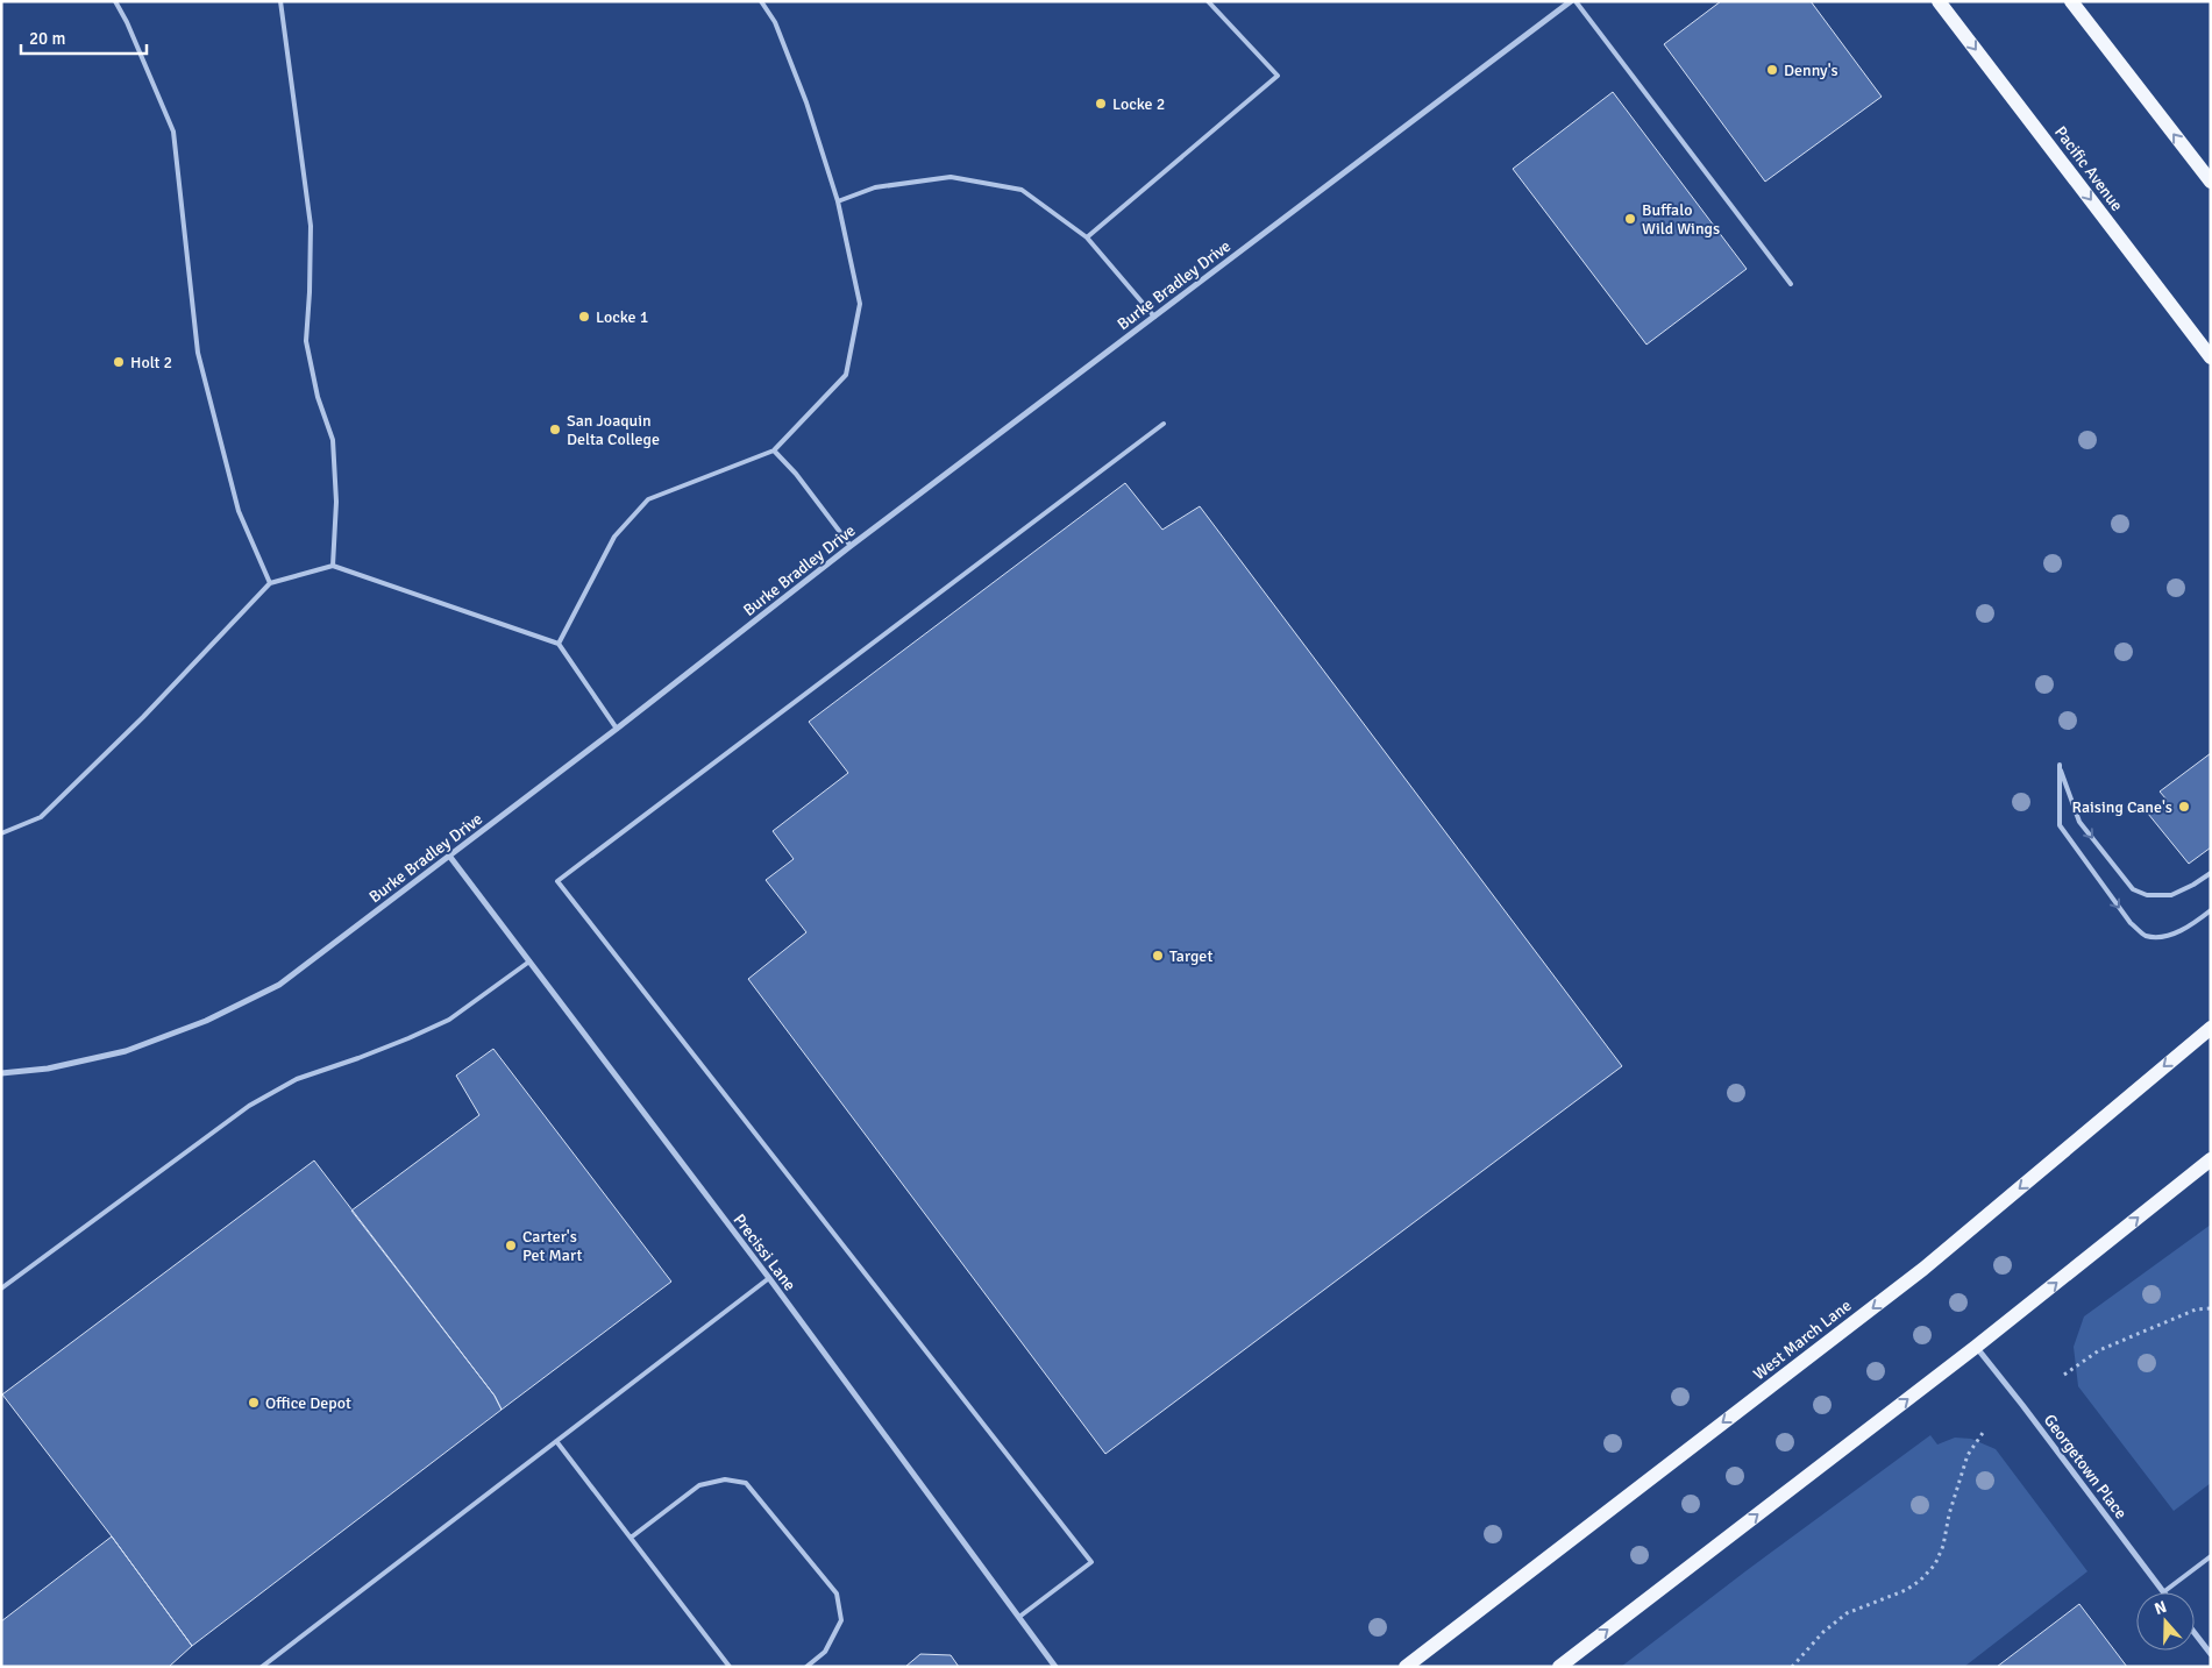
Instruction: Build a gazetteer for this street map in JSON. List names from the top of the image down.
{
  "streets": {
    "main road": ["Pacific Avenue", "West March Lane"],
    "street": ["Burke Bradley Drive", "Precissi Lane", "Georgetown Place"]
  },
  "crossings": [
    ["Burke Bradley Drive", "Precissi Lane"]
  ],
  "places": [
    "Denny's",
    "Locke 2",
    "Buffalo Wild Wings",
    "Locke 1",
    "Holt 2",
    "San Joaquin Delta College",
    "Raising Cane's",
    "Target",
    "Carter's Pet Mart",
    "Office Depot"
  ],
  "scale_bar": "20 m",
  "north": "top"
}
